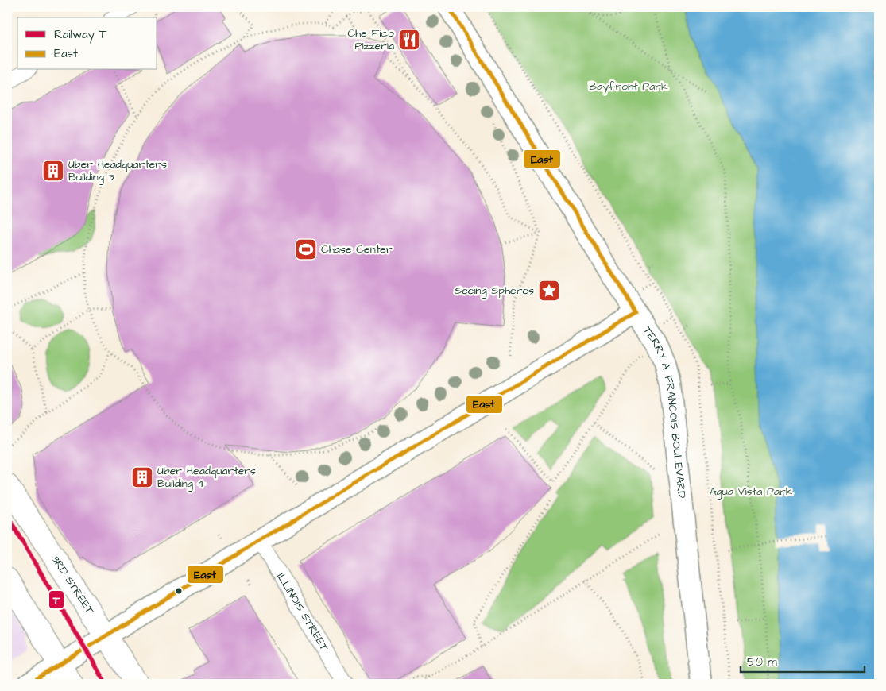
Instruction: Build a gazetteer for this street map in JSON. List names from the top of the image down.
{
  "streets": {
    "main road": ["3RD STREET"],
    "street": ["TERRY A. FRANCOIS BOULEVARD", "ILLINOIS STREET"]
  },
  "parks": ["Bayfront Park", "Agua Vista Park"],
  "places": {
    "restaurant": ["Che Fico Pizzeria"],
    "building": ["Uber Headquarters Building 3", "Uber Headquarters Building 4"],
    "sports": ["Chase Center"],
    "place": ["Seeing Spheres"]
  },
  "lines": ["transit line East", "rail line T"],
  "legend": ["Railway T", "East"],
  "scale_bar": "50 m"
}
